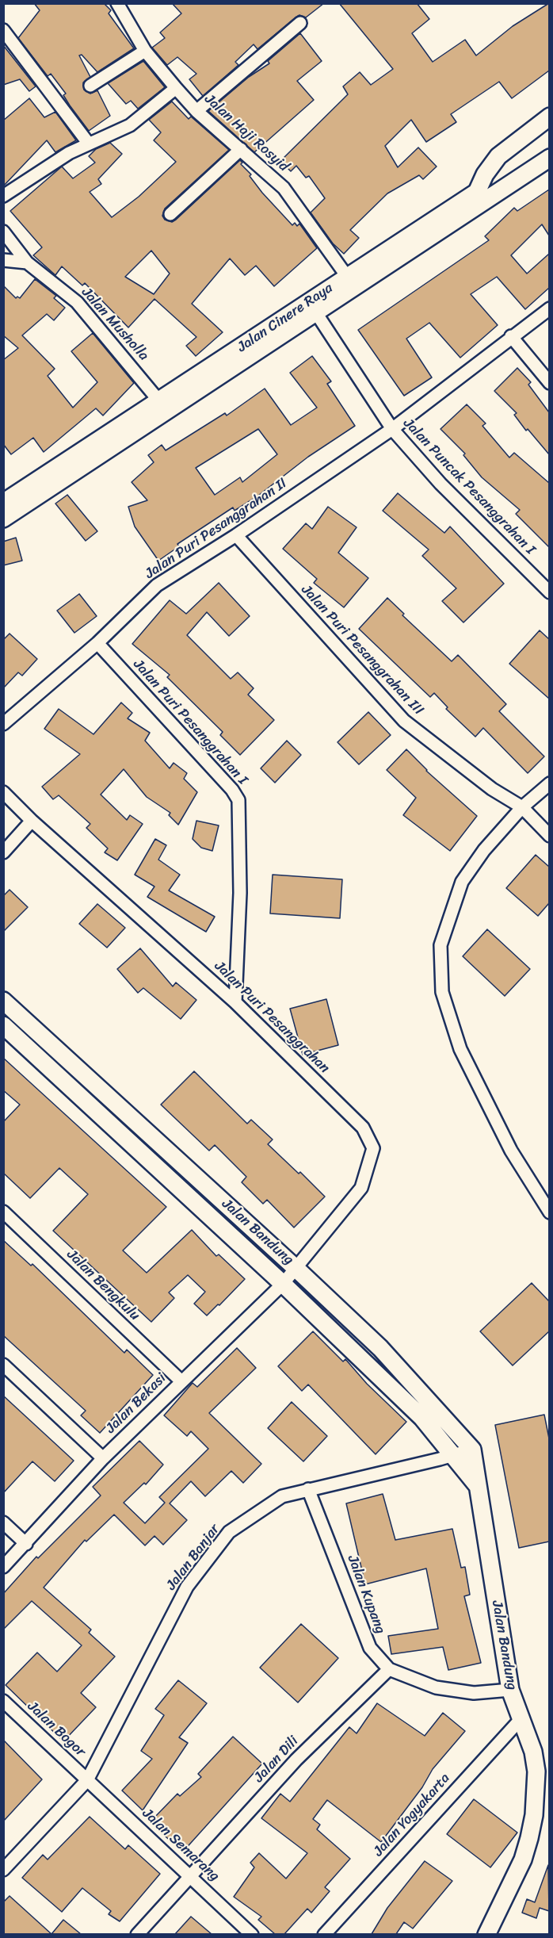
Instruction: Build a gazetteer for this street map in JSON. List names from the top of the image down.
{
  "streets": {
    "street": [
      "Jalan Haji Rosyid",
      "Jalan Cinere Raya",
      "Jalan Musholla",
      "Jalan Puncak Pesanggrahan I",
      "Jalan Puri Pesanggrahan II",
      "Jalan Puri Pesanggrahan III",
      "Jalan Puri Pesanggrahan I",
      "Jalan Puri Pesanggrahan",
      "Jalan Bandung",
      "Jalan Bengkulu",
      "Jalan Bekasi",
      "Jalan Banjar",
      "Jalan Kupang",
      "Jalan Bogor",
      "Jalan Dili",
      "Jalan Yogyakarta",
      "Jalan Semarang"
    ]
  },
  "crossings": [
    ["Jalan Haji Rosyid", "Jalan Cinere Raya"],
    ["Jalan Cinere Raya", "Jalan Musholla"],
    ["Jalan Cinere Raya", "Jalan Puncak Pesanggrahan I"],
    ["Jalan Puncak Pesanggrahan I", "Jalan Puri Pesanggrahan II"],
    ["Jalan Puri Pesanggrahan II", "Jalan Puri Pesanggrahan III"],
    ["Jalan Puri Pesanggrahan II", "Jalan Puri Pesanggrahan I"],
    ["Jalan Puri Pesanggrahan I", "Jalan Puri Pesanggrahan"],
    ["Jalan Puri Pesanggrahan", "Jalan Bandung"],
    ["Jalan Puri Pesanggrahan", "Jalan Bekasi"],
    ["Jalan Bandung", "Jalan Bekasi"],
    ["Jalan Bandung", "Jalan Banjar"],
    ["Jalan Bandung", "Jalan Kupang"],
    ["Jalan Bandung", "Jalan Yogyakarta"],
    ["Jalan Bengkulu", "Jalan Bekasi"],
    ["Jalan Banjar", "Jalan Kupang"],
    ["Jalan Banjar", "Jalan Bogor"],
    ["Jalan Banjar", "Jalan Semarang"],
    ["Jalan Kupang", "Jalan Dili"],
    ["Jalan Bogor", "Jalan Semarang"],
    ["Jalan Dili", "Jalan Semarang"]
  ]
}
